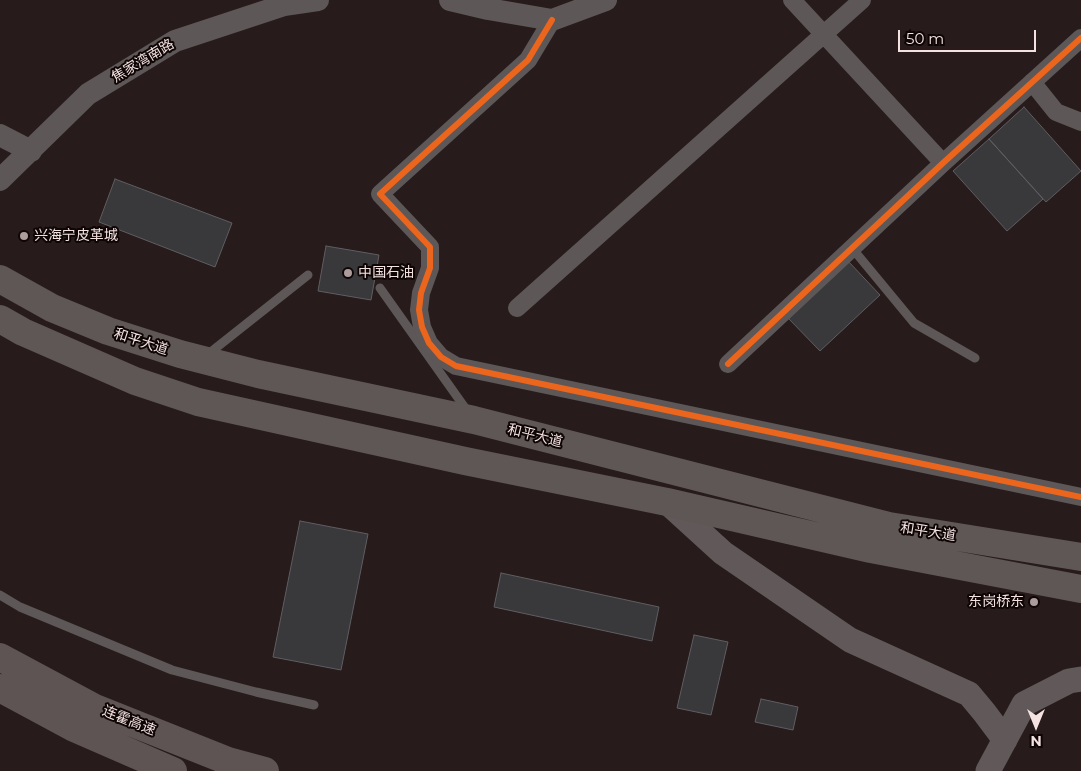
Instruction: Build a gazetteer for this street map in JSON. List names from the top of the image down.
{
  "streets": {
    "highway": ["和平大道", "连霍高速"],
    "street": ["焦家湾南路"]
  },
  "places": ["兴海宁皮革城", "中国石油", "东岗桥东"],
  "scale_bar": "50 m",
  "north": "bottom"
}
